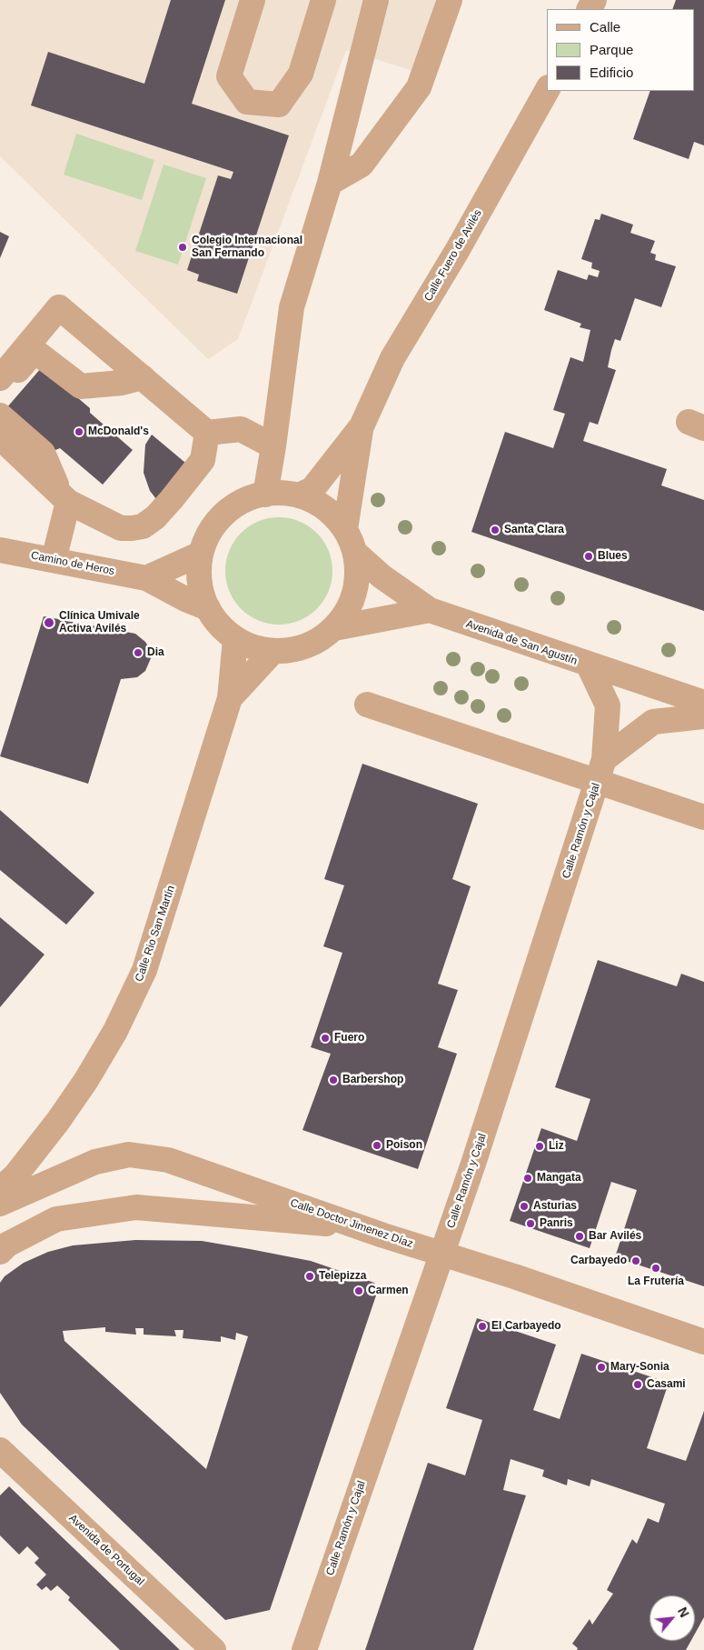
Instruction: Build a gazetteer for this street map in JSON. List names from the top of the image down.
{
  "streets": {
    "street": [
      "Calle Fuero de Avilés",
      "Camino de Heros",
      "Avenida de San Agustín",
      "Calle Ramón y Cajal",
      "Calle Rio San Martín",
      "Calle Doctor Jimenez Díaz",
      "Avenida de Portugal"
    ]
  },
  "crossings": [
    ["Calle Fuero de Avilés", "Camino de Heros"],
    ["Calle Fuero de Avilés", "Avenida de San Agustín"],
    ["Camino de Heros", "Avenida de San Agustín"],
    ["Avenida de San Agustín", "Calle Ramón y Cajal"],
    ["Calle Ramón y Cajal", "Calle Doctor Jimenez Díaz"]
  ],
  "places": [
    "Colegio Internacional San Fernando",
    "McDonald's",
    "Santa Clara",
    "Blues",
    "Clínica Umivale Activa Avilés",
    "Dia",
    "Fuero",
    "Barbershop",
    "Poison",
    "Liz",
    "Mangata",
    "Asturias",
    "Panris",
    "Bar Avilés",
    "Carbayedo",
    "La Frutería",
    "Telepizza",
    "Carmen",
    "El Carbayedo",
    "Mary-Sonia",
    "Casami"
  ],
  "legend": ["Calle", "Parque", "Edificio"],
  "north": "top right"
}
